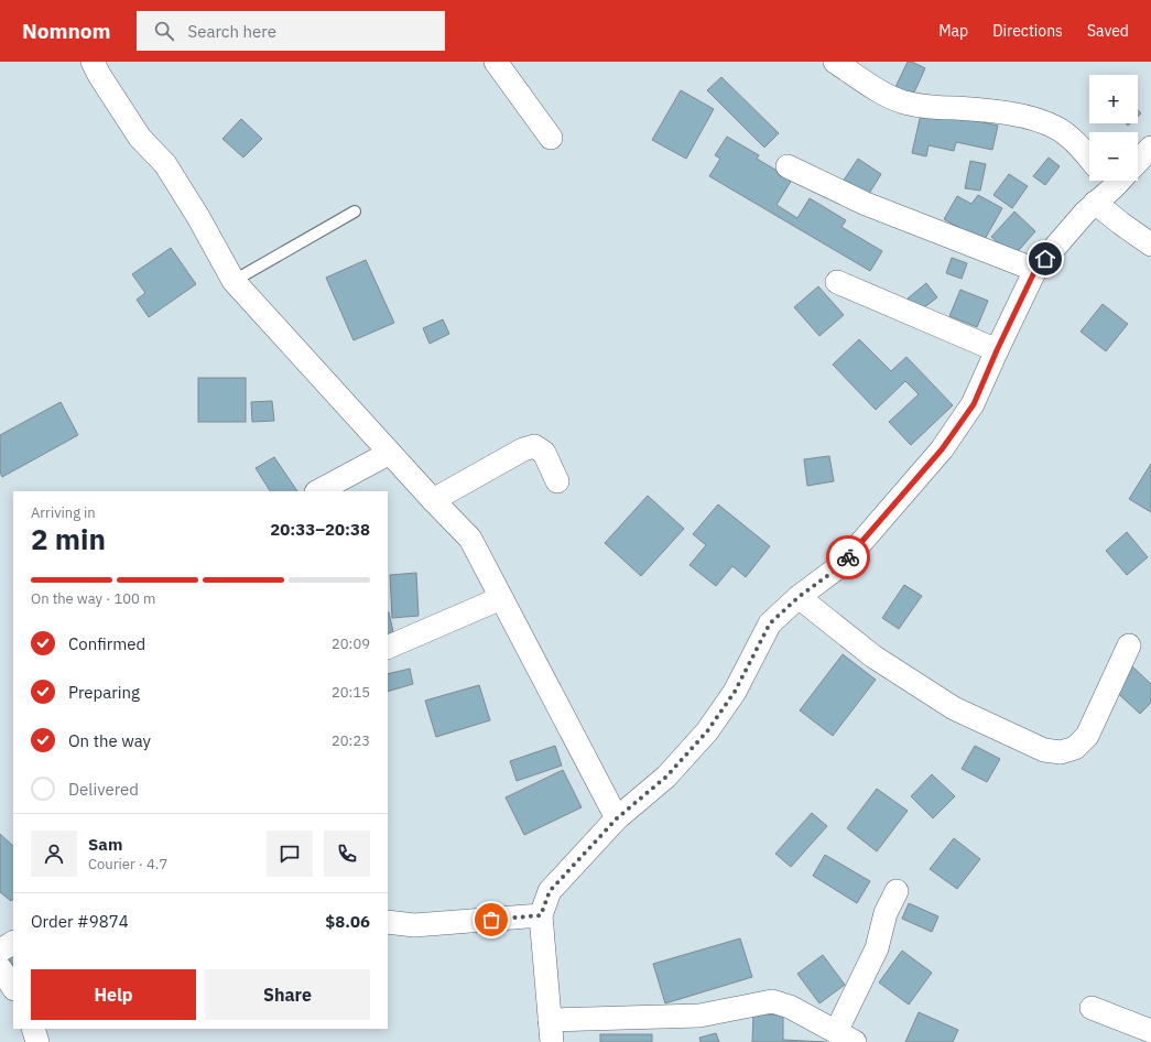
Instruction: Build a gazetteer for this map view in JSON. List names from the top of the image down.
{
  "page": {
    "header": "Nomnom",
    "search": "Search here",
    "nav": ["Map", "Directions", "Saved"],
    "map_buttons": ["+", "−"],
    "heading": ["2 min", "Arriving in", "20:33–20:38"],
    "panel": [
      "Sam",
      "Courier · 4.7",
      "Order #9874",
      "$8.06"
    ],
    "bar": "On the way · 100 m",
    "list": [
      ["Confirmed", "20:09"],
      ["Preparing", "20:15"],
      ["On the way", "20:23"],
      "Delivered"
    ],
    "buttons": ["Help", "Share"]
  }
}
